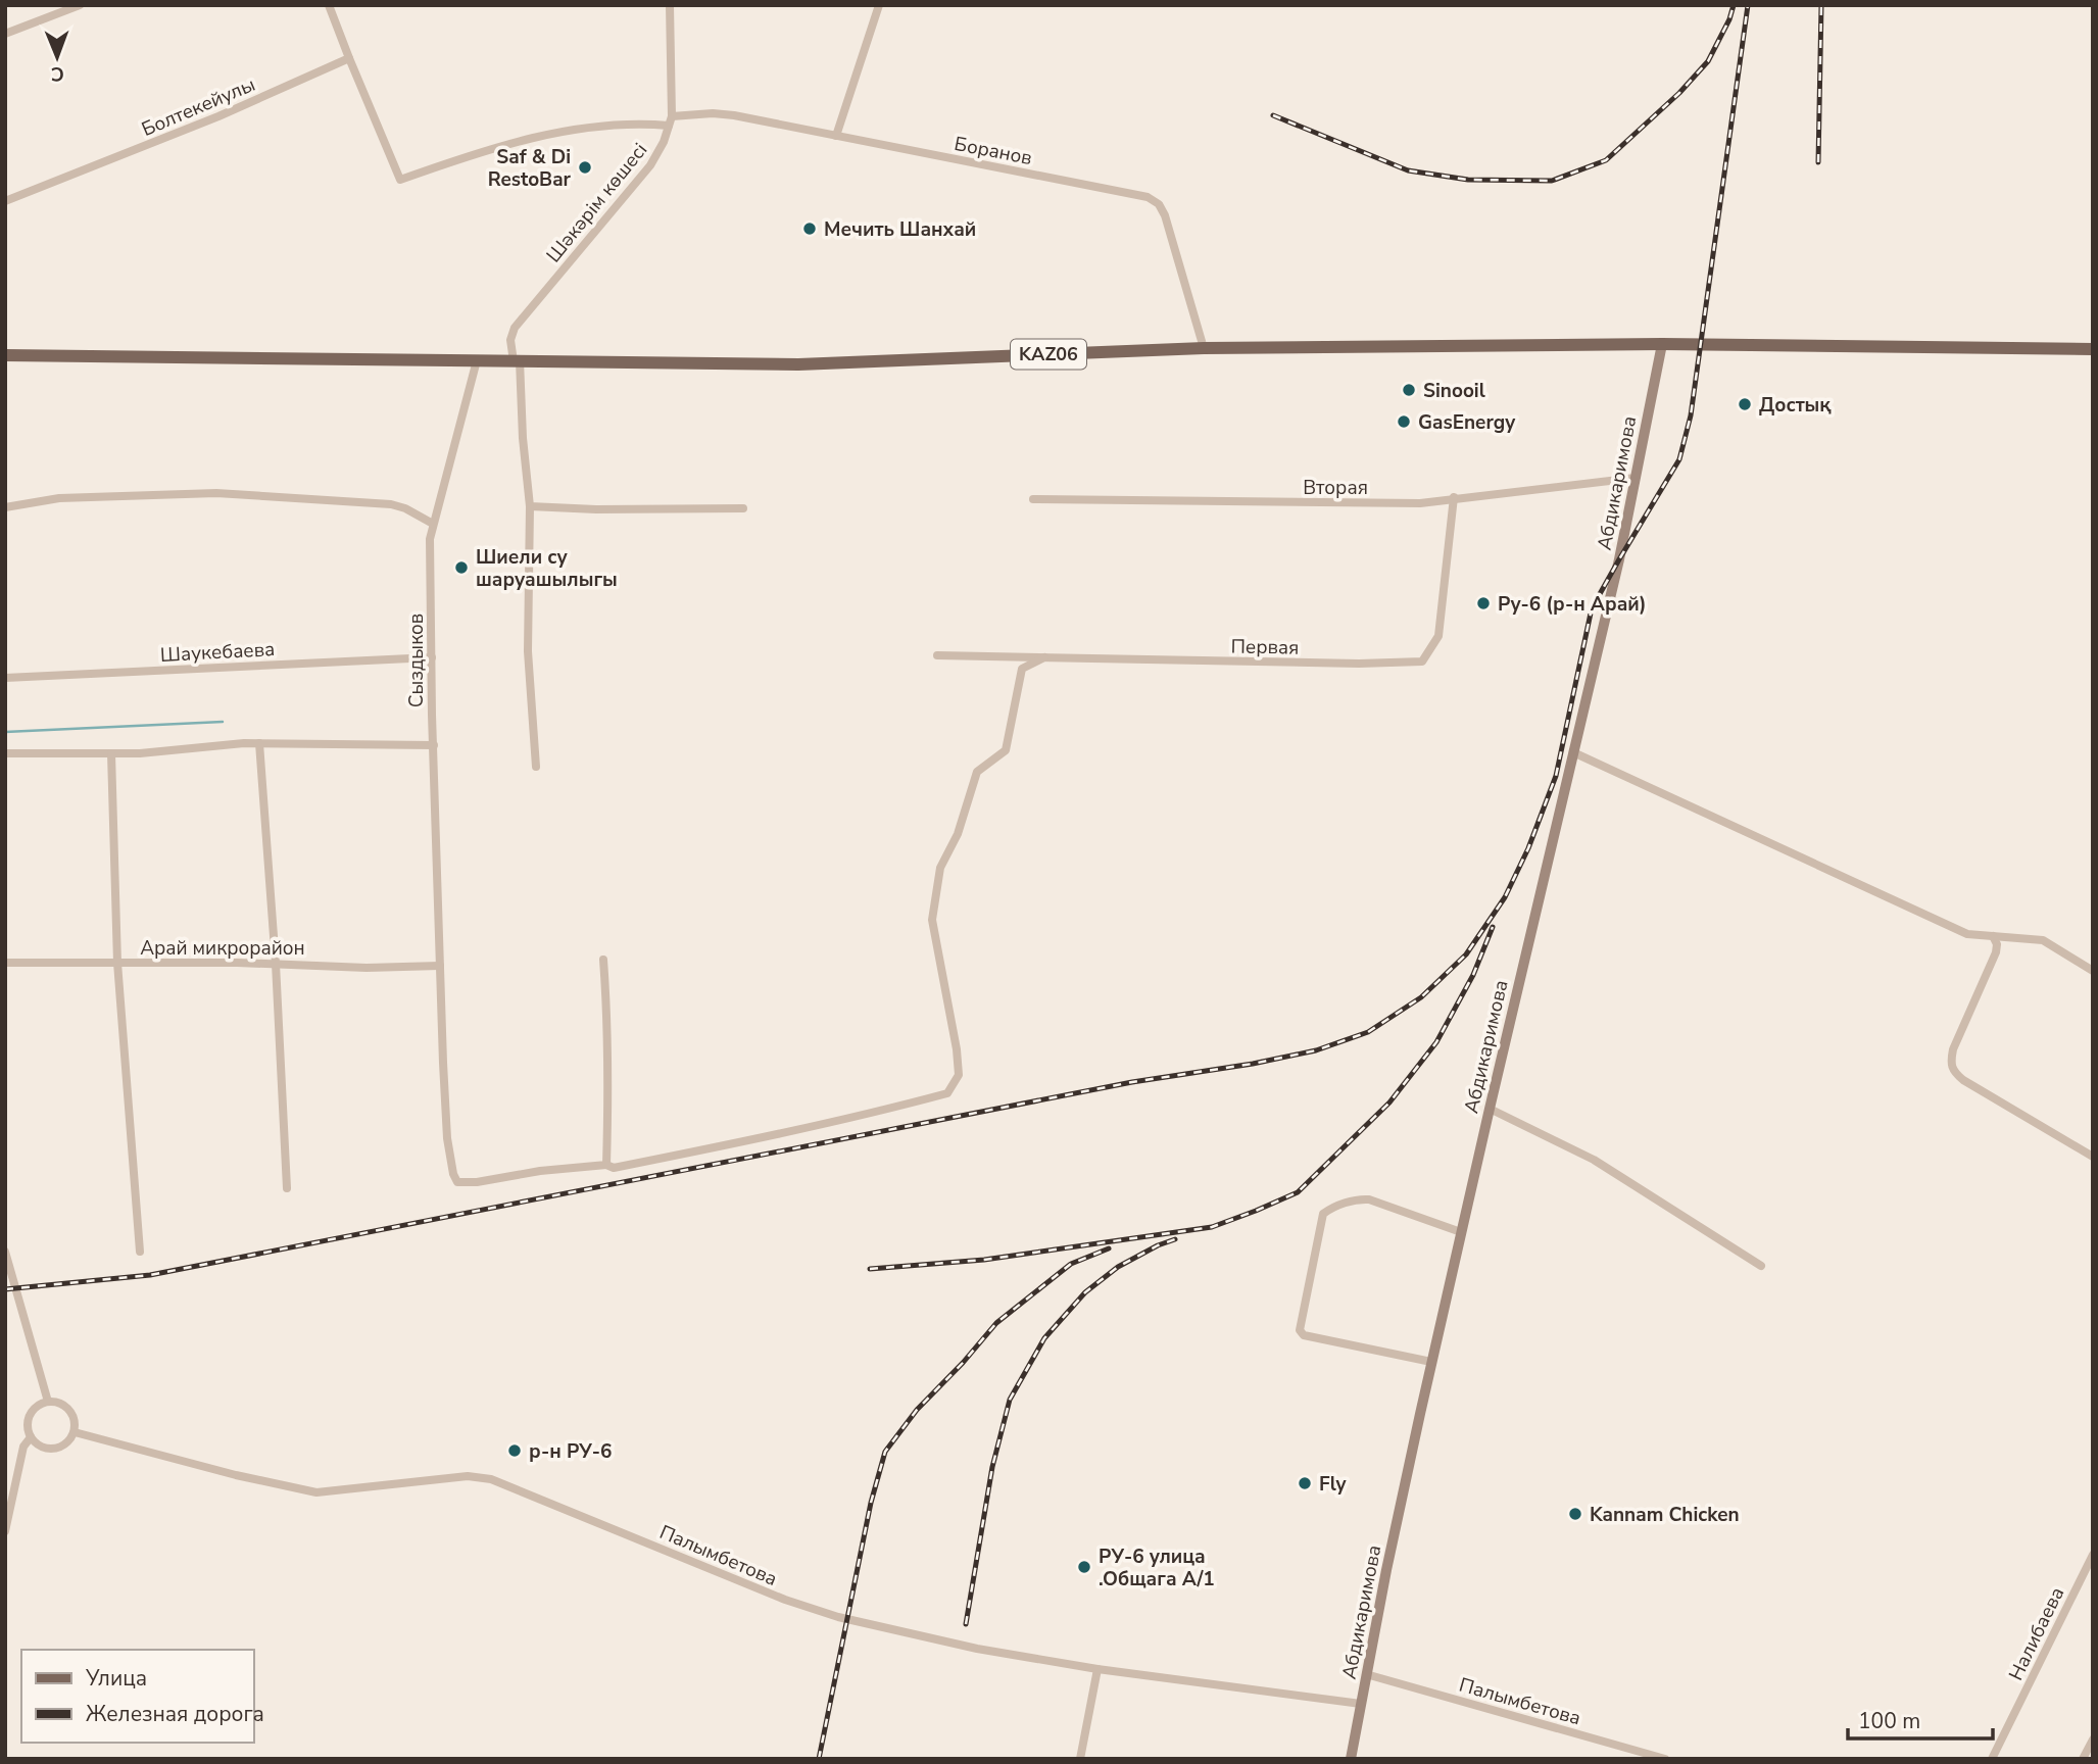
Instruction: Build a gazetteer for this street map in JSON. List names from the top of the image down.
{
  "streets": {
    "main road": ["KАZ06", "Абдикаримова"],
    "street": [
      "Болтекейулы",
      "Боранов",
      "Шәкәрім көшесі",
      "Вторая",
      "Первая",
      "Шаукебаева",
      "Сыздыков",
      "Арай микрорайон",
      "Палымбетова",
      "Налибаева"
    ]
  },
  "crossings": [
    ["Болтекейулы", "Боранов"],
    ["Боранов", "Шәкәрім көшесі"],
    ["Боранов", "KАZ06"],
    ["Шәкәрім көшесі", "KАZ06"],
    ["KАZ06", "Абдикаримова"],
    ["KАZ06", "Сыздыков"],
    ["Абдикаримова", "Вторая"],
    ["Абдикаримова", "Палымбетова"],
    ["Вторая", "Первая"],
    ["Шаукебаева", "Сыздыков"],
    ["Сыздыков", "Арай микрорайон"]
  ],
  "places": [
    "Saf & Di RestoBar",
    "Мечить Шанхай",
    "Sinooil",
    "Достық",
    "GasEnergy",
    "Шиели су шаруашылыгы",
    "Ру-6 (р-н Арай)",
    "р-н РУ-6",
    "Fly",
    "Kannam Chicken",
    "РУ-6 улица .Общага А/1"
  ],
  "legend": ["Улица", "Железная дорога"],
  "scale_bar": "100 m",
  "north": "bottom"
}
